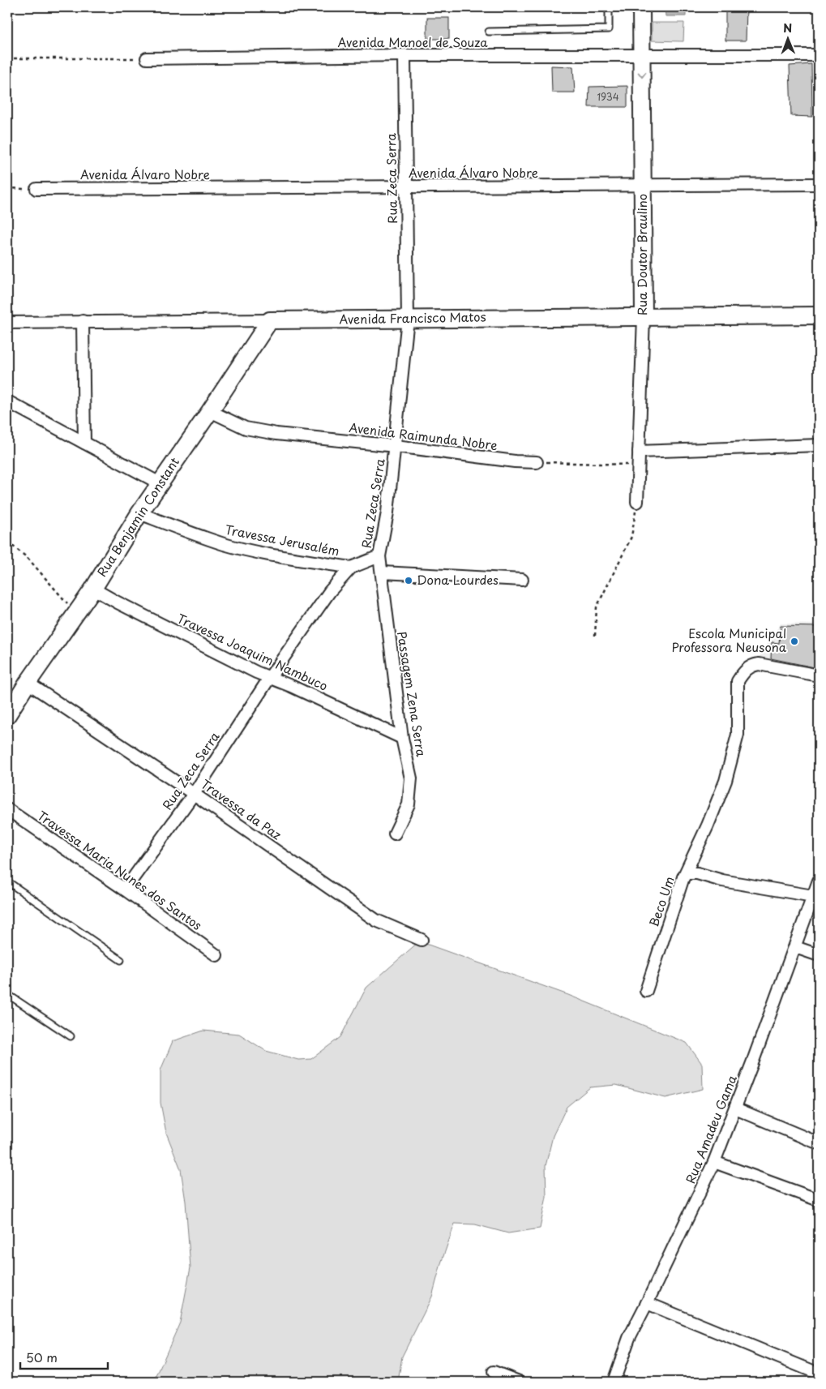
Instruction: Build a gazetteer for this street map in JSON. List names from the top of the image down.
{
  "streets": {
    "street": [
      "Avenida Manoel de Souza",
      "Avenida Álvaro Nobre",
      "Rua Zeca Serra",
      "Rua Doutor Braulino",
      "Avenida Francisco Matos",
      "Avenida Raimunda Nobre",
      "Rua Benjamin Constant",
      "Travessa Jerusalém",
      "Travessa Joaquim Nambuco",
      "Passagem Zena Serra",
      "Travessa da Paz",
      "Travessa Maria Nunes dos Santos",
      "Beco Um",
      "Rua Amadeu Gama"
    ]
  },
  "crossings": [
    ["Avenida Manoel de Souza", "Rua Zeca Serra"],
    ["Avenida Manoel de Souza", "Rua Doutor Braulino"],
    ["Avenida Álvaro Nobre", "Rua Zeca Serra"],
    ["Avenida Álvaro Nobre", "Rua Doutor Braulino"],
    ["Rua Zeca Serra", "Avenida Francisco Matos"],
    ["Rua Zeca Serra", "Avenida Raimunda Nobre"],
    ["Rua Zeca Serra", "Travessa Jerusalém"],
    ["Rua Zeca Serra", "Travessa Joaquim Nambuco"],
    ["Rua Zeca Serra", "Passagem Zena Serra"],
    ["Rua Zeca Serra", "Travessa da Paz"],
    ["Rua Zeca Serra", "Travessa Maria Nunes dos Santos"],
    ["Rua Doutor Braulino", "Avenida Francisco Matos"],
    ["Avenida Francisco Matos", "Rua Benjamin Constant"],
    ["Avenida Raimunda Nobre", "Rua Benjamin Constant"],
    ["Rua Benjamin Constant", "Travessa Jerusalém"],
    ["Rua Benjamin Constant", "Travessa Joaquim Nambuco"],
    ["Rua Benjamin Constant", "Travessa da Paz"],
    ["Travessa Joaquim Nambuco", "Passagem Zena Serra"],
    ["Beco Um", "Rua Amadeu Gama"]
  ],
  "places": ["Dona Lourdes", "Escola Municipal Professora Neusona"],
  "house_numbers": ["1934"],
  "scale_bar": "50 m",
  "north": "top"
}
